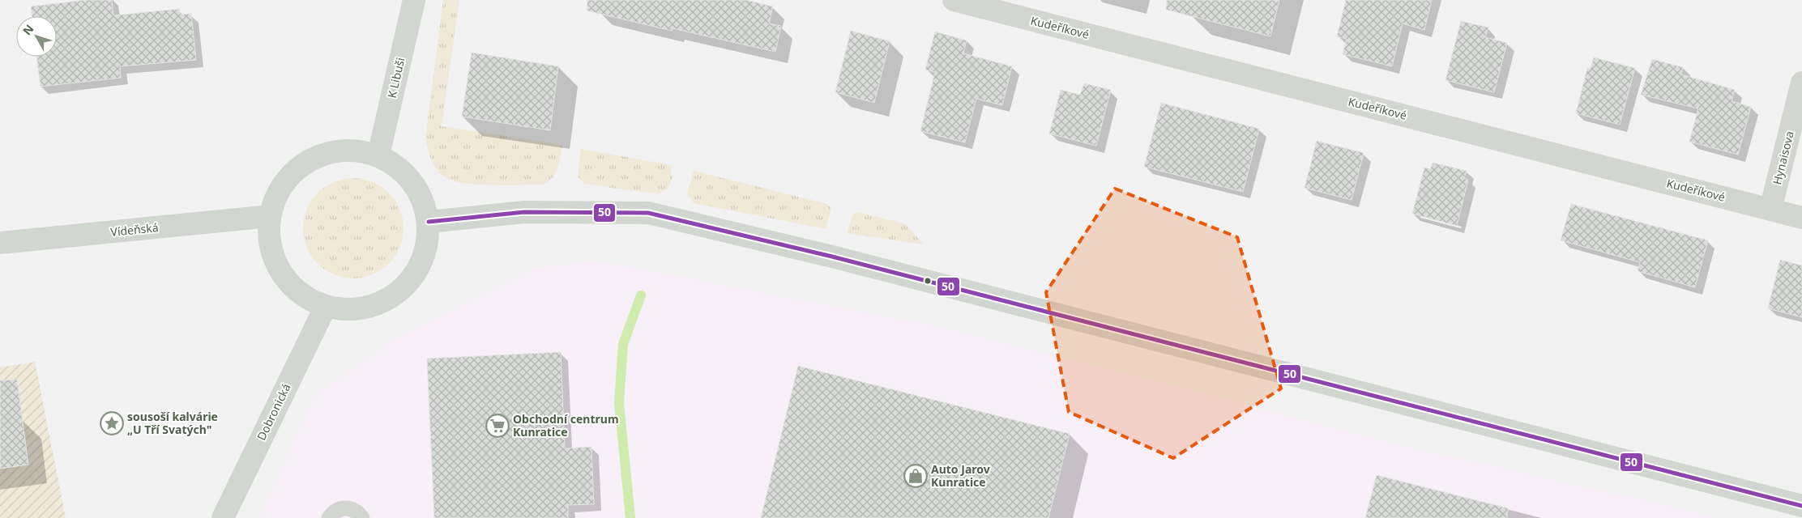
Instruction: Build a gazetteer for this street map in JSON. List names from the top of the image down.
{
  "streets": {
    "main road": ["K Libuši", "Vídeňská", "Dobronická"],
    "street": ["Kudeříkové", "Hynaisova"]
  },
  "crossings": [
    ["Kudeříkové", "Hynaisova"]
  ],
  "places": {
    "place": ["sousoší kalvárie „U Tří Svatých\""],
    "supermarket": ["Obchodní centrum Kunratice"],
    "shop": ["Auto Jarov Kunratice"]
  },
  "lines": ["transit line 50"],
  "north": "top left"
}
